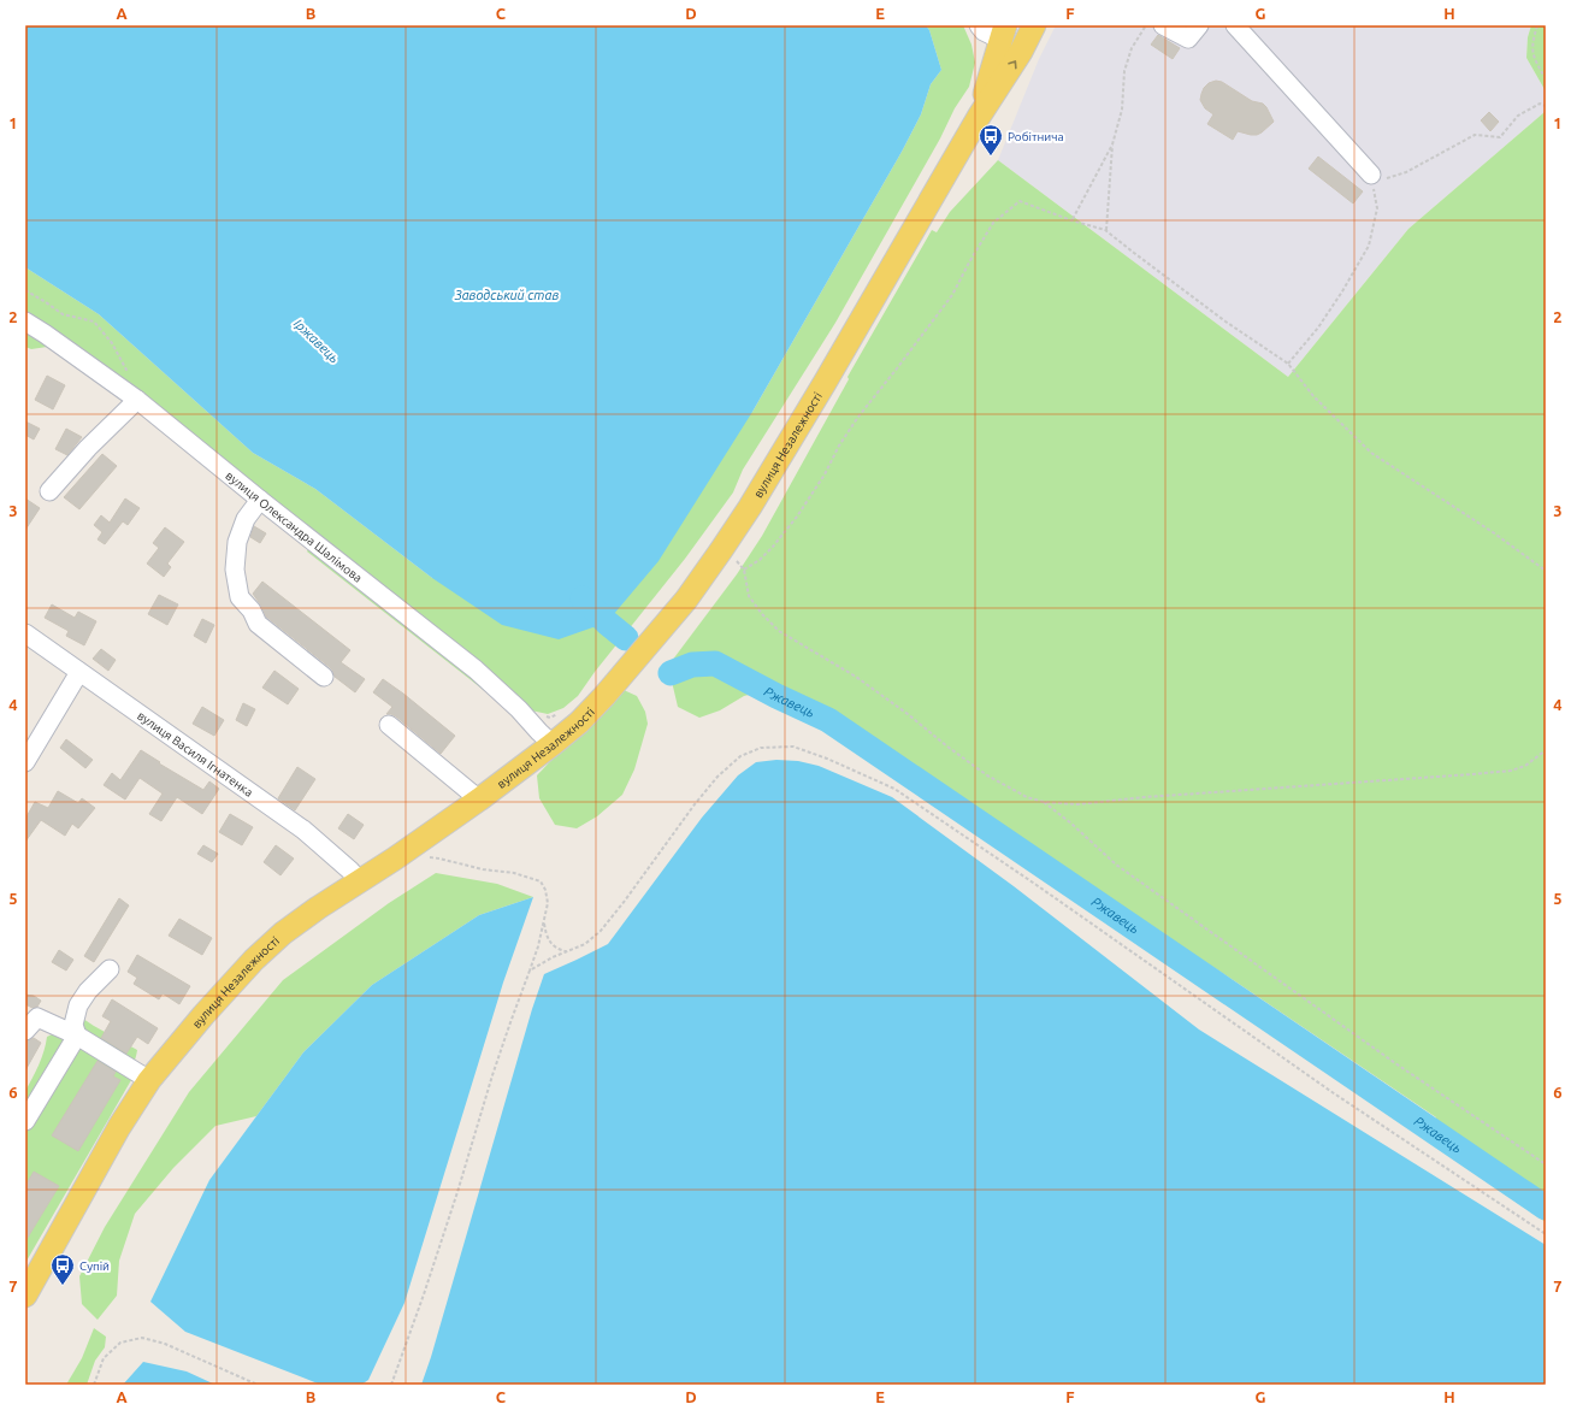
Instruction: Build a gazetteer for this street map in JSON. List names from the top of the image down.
{
  "streets": {
    "main road": ["вулиця Незалежності"],
    "street": ["вулиця Олександра Шалімова", "вулиця Василя Ігнатенка"]
  },
  "crossings": [
    ["вулиця Незалежності", "вулиця Олександра Шалімова"],
    ["вулиця Незалежності", "вулиця Василя Ігнатенка"]
  ],
  "water": ["Заводський став", "Іржавець", "Ржавець"],
  "places": {
    "bus stop": ["Робітнича", "Супій"]
  },
  "grid": {
    "columns": [
      "A",
      "B",
      "C",
      "D",
      "E",
      "F",
      "G",
      "H"
    ],
    "rows": [
      "1",
      "2",
      "3",
      "4",
      "5",
      "6",
      "7"
    ]
  }
}
